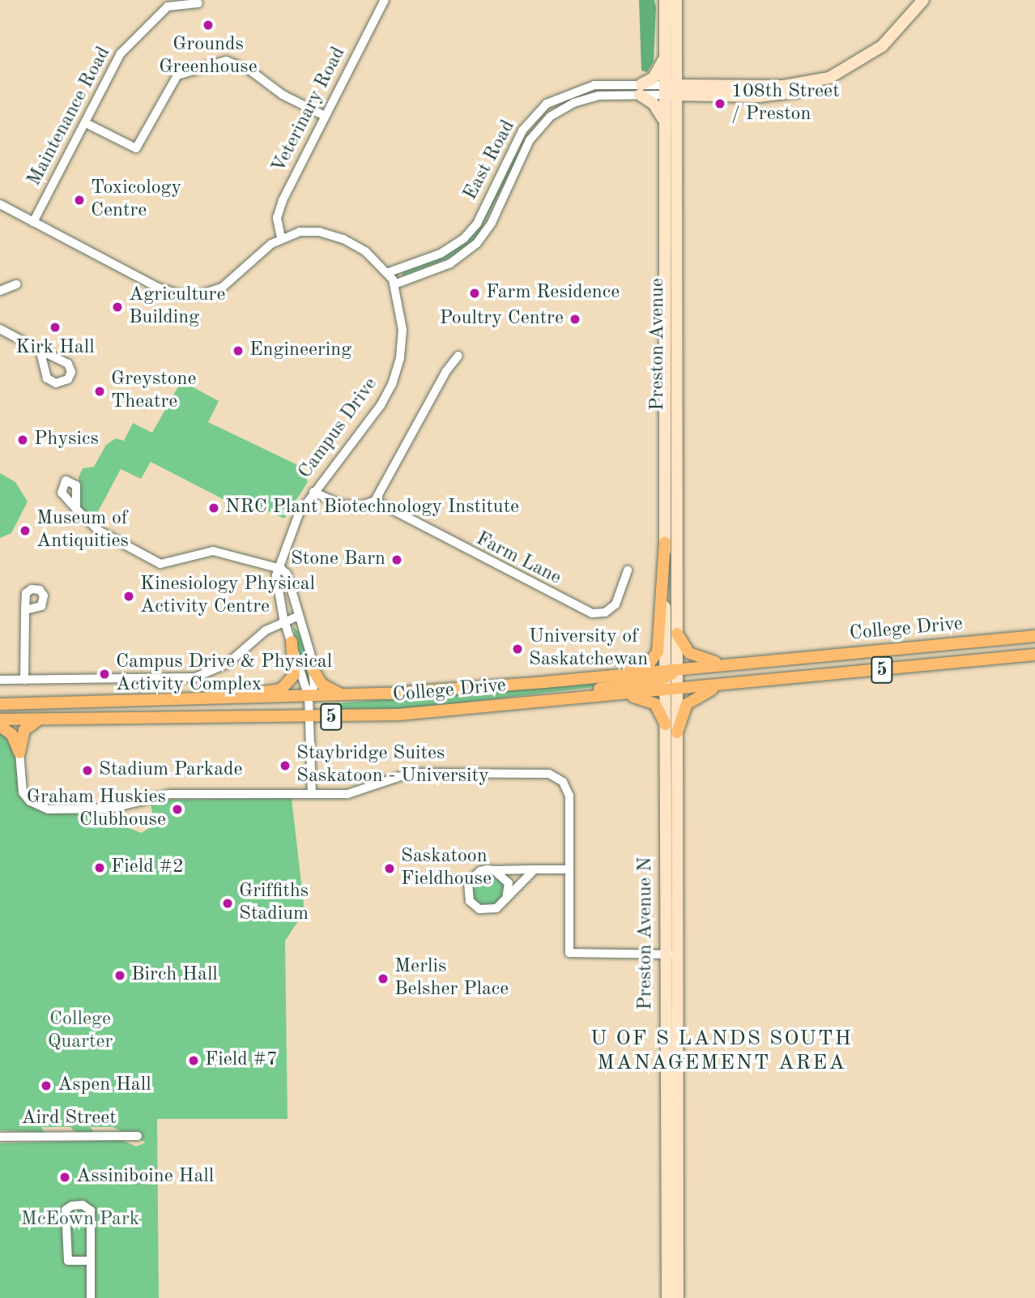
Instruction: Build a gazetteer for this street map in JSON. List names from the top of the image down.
{
  "streets": {
    "main road": [
      "Preston Avenue",
      "College Drive",
      "5",
      "Preston Avenue N"
    ],
    "street": [
      "Veterinary Road",
      "Maintenance Road",
      "East Road",
      "Campus Drive",
      "Farm Lane",
      "Aird Street"
    ]
  },
  "crossings": [
    ["Veterinary Road", "Campus Drive"],
    ["Maintenance Road", "Campus Drive"],
    ["East Road", "Preston Avenue"],
    ["East Road", "Campus Drive"],
    ["Preston Avenue", "College Drive"],
    ["Preston Avenue", "Preston Avenue N"],
    ["Campus Drive", "College Drive"],
    ["College Drive", "Preston Avenue N"]
  ],
  "districts": ["U OF S LANDS SOUTH MANAGEMENT AREA"],
  "parks": ["College Quarter", "McEown Park"],
  "places": [
    "Grounds Greenhouse",
    "108th Street / Preston",
    "Toxicology Centre",
    "Farm Residence",
    "Agriculture Building",
    "Poultry Centre",
    "Kirk Hall",
    "Engineering",
    "Greystone Theatre",
    "Physics",
    "NRC Plant Biotechnology Institute",
    "Museum of Antiquities",
    "Stone Barn",
    "Kinesiology Physical Activity Centre",
    "University of Saskatchewan",
    "Campus Drive & Physical Activity Complex",
    "Staybridge Suites Saskatoon - University",
    "Stadium Parkade",
    "Graham Huskies Clubhouse",
    "Field #2",
    "Saskatoon Fieldhouse",
    "Griffiths Stadium",
    "Birch Hall",
    "Merlis Belsher Place",
    "Field #7",
    "Aspen Hall",
    "Assiniboine Hall"
  ]
}
